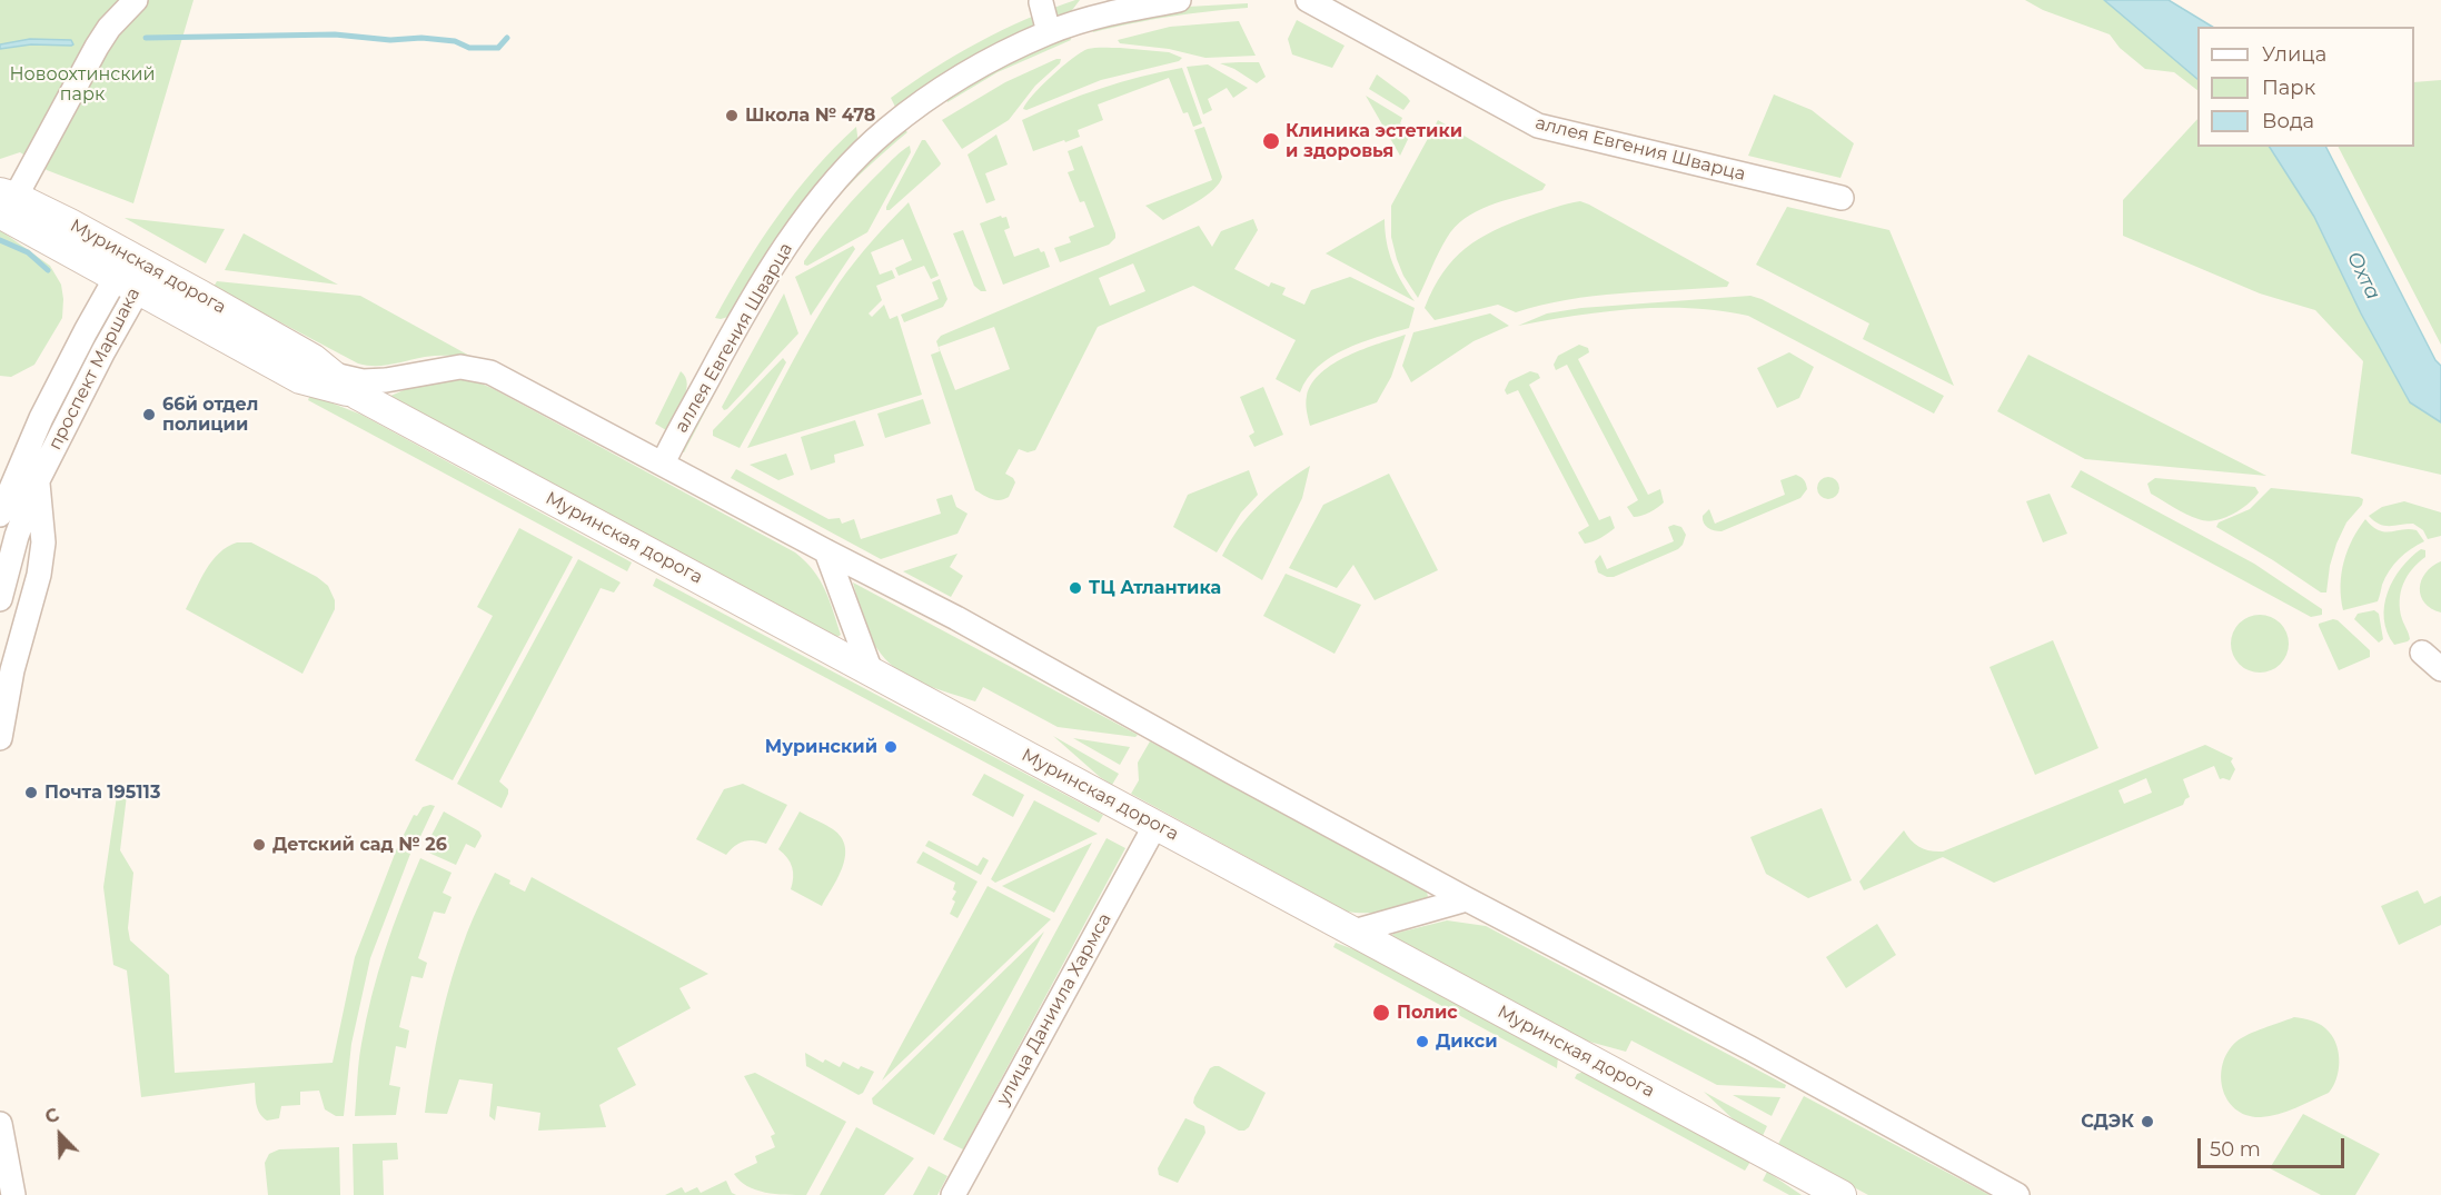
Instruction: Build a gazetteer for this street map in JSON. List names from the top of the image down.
{
  "streets": {
    "street": [
      "аллея Евгения Шварца",
      "Муринская дорога",
      "проспект Маршака",
      "улица Даниила Хармса"
    ]
  },
  "crossings": [
    ["Муринская дорога", "проспект Маршака"],
    ["Муринская дорога", "улица Даниила Хармса"]
  ],
  "water": ["Охта"],
  "parks": ["Новоохтинский парк"],
  "places": [
    "Школа № 478",
    "Клиника эстетики и здоровья",
    "66й отдел полиции",
    "ТЦ Атлантика",
    "Муринский",
    "Почта 195113",
    "Детский сад № 26",
    "Полис",
    "Дикси",
    "СДЭК"
  ],
  "legend": ["Улица", "Парк", "Вода"],
  "scale_bar": "50 m",
  "north": "top left"
}
